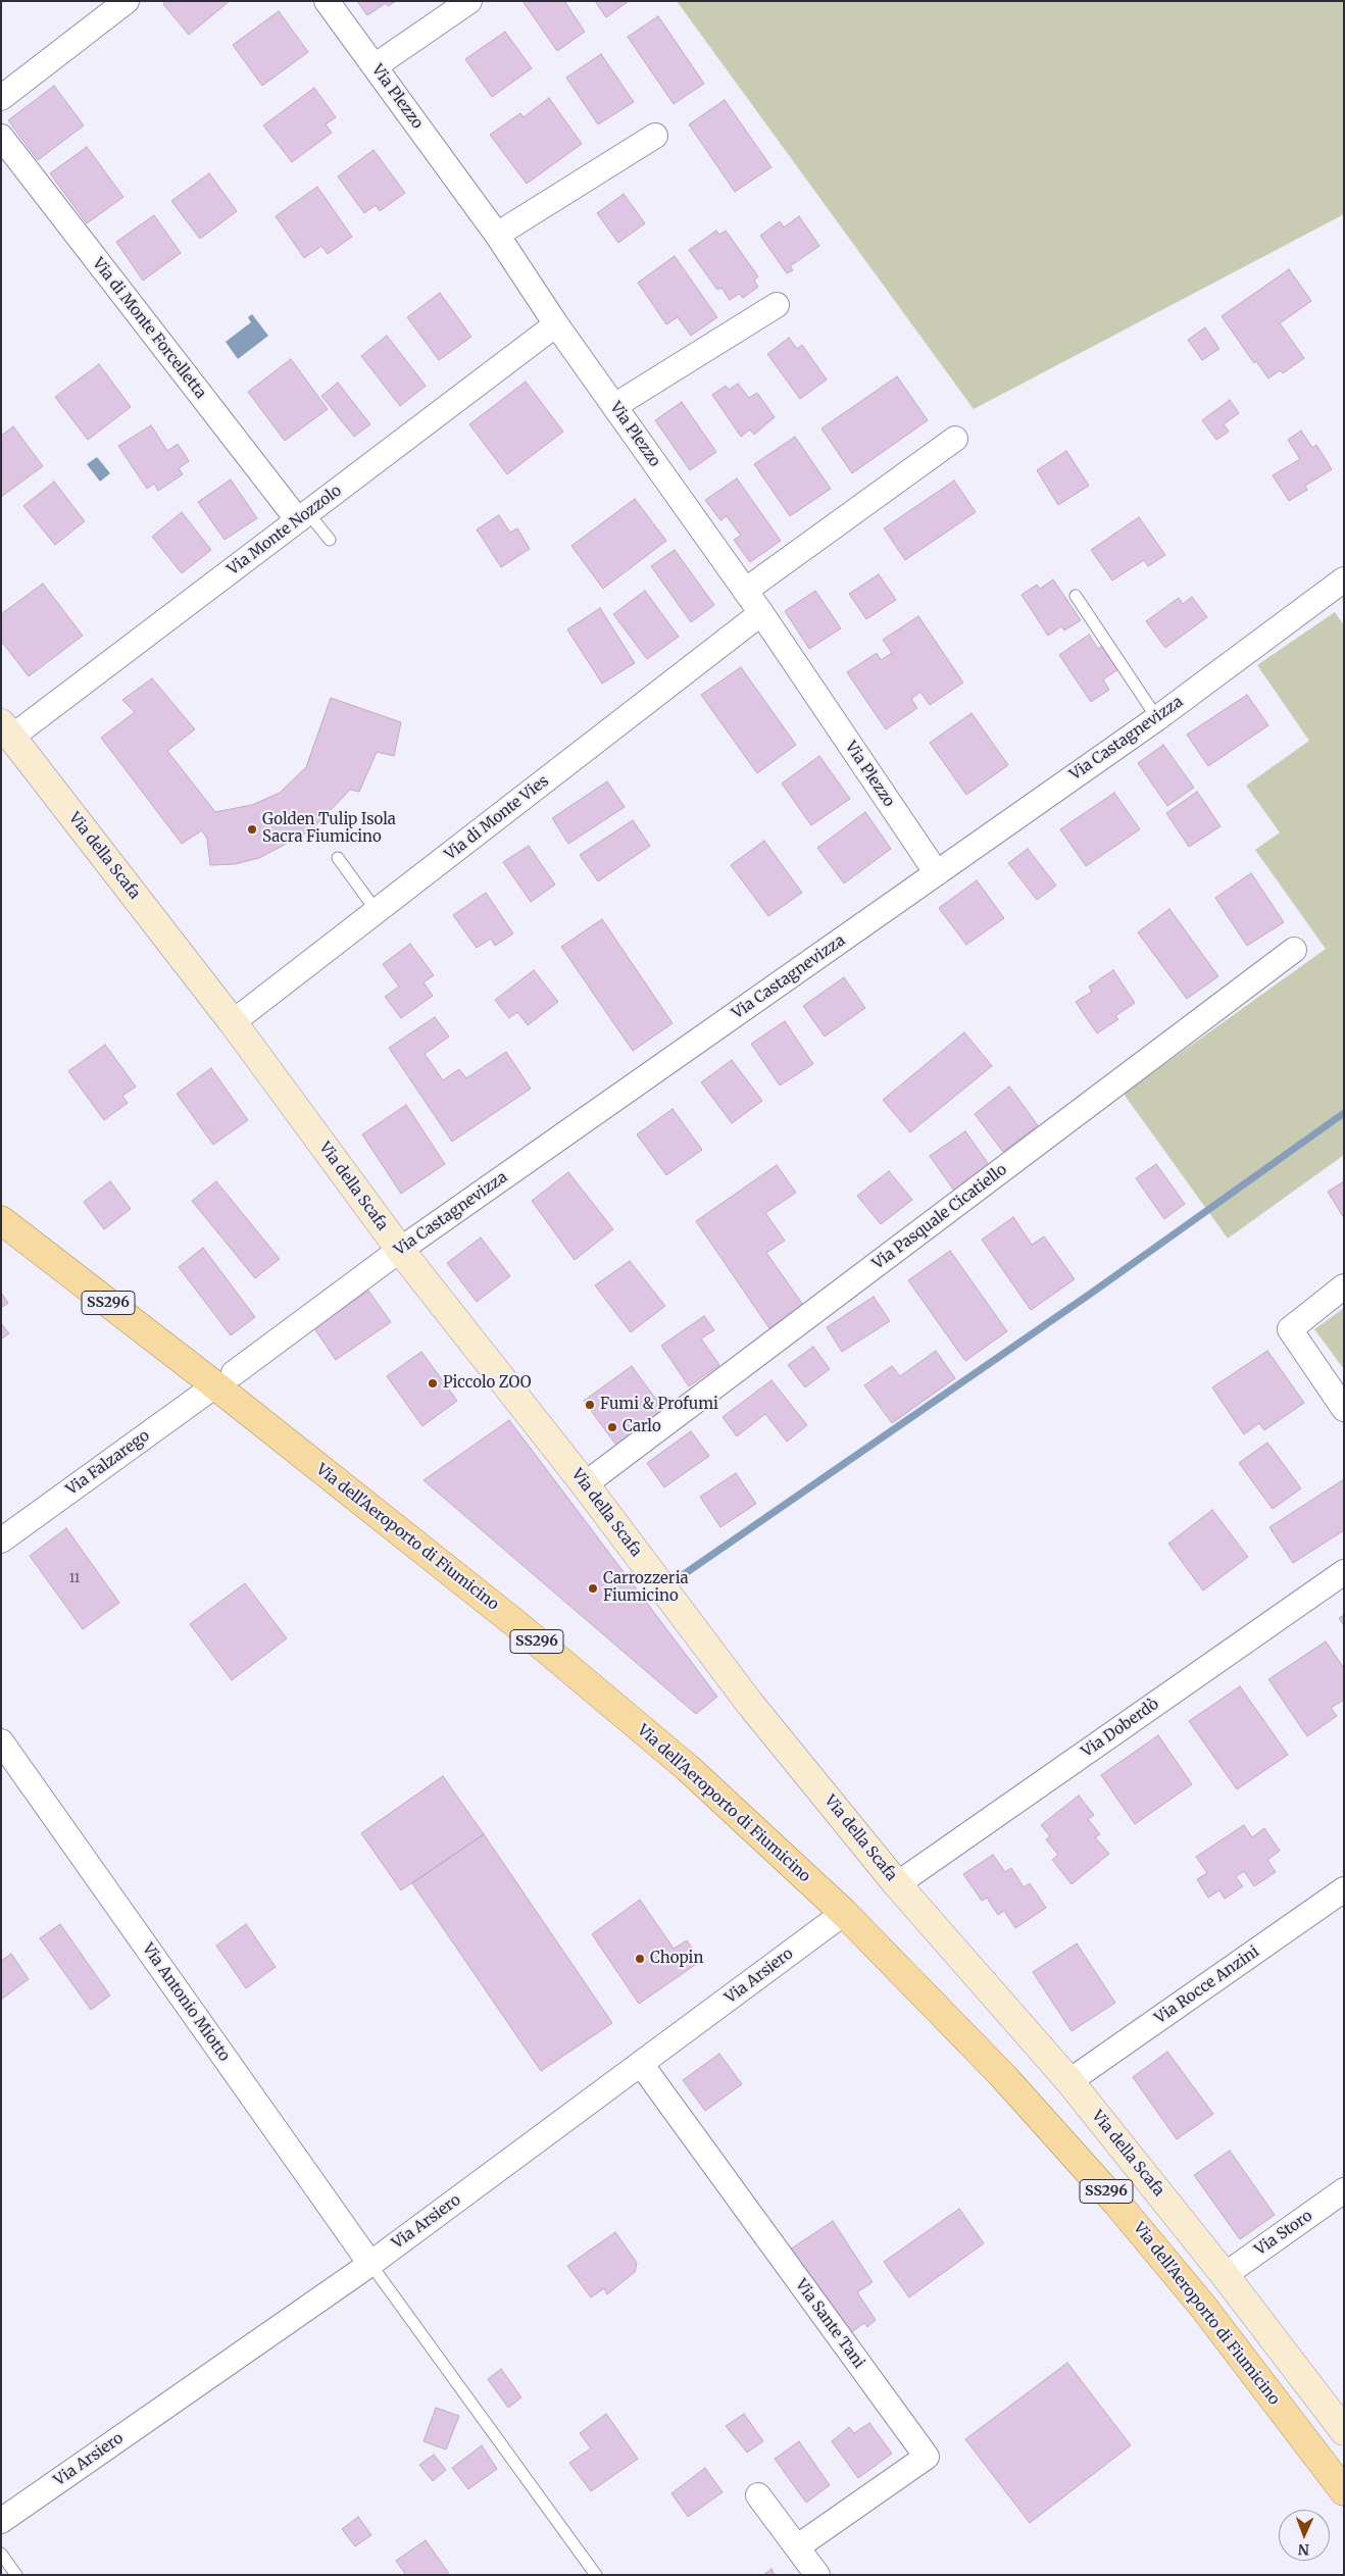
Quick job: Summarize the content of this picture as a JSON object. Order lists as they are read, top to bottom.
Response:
{
  "streets": {
    "main road": ["SS296", "Via dell'Aeroporto di Fiumicino"],
    "street": [
      "Via Plezzo",
      "Via di Monte Forcelletta",
      "Via Monte Nozzolo",
      "Via Castagnevizza",
      "Via di Monte Vies",
      "Via della Scafa",
      "Via Pasquale Cicatiello",
      "Via Falzarego",
      "Via Doberdò",
      "Via Arsiero",
      "Via Rocce Anzini",
      "Via Antonio Miotto",
      "Via Storo",
      "Via Sante Tani"
    ]
  },
  "crossings": [
    ["Via Plezzo", "Via Monte Nozzolo"],
    ["Via Plezzo", "Via Castagnevizza"],
    ["Via Plezzo", "Via di Monte Vies"],
    ["Via di Monte Forcelletta", "Via Monte Nozzolo"],
    ["Via Monte Nozzolo", "Via della Scafa"],
    ["Via Castagnevizza", "Via della Scafa"],
    ["Via Castagnevizza", "Via Falzarego"],
    ["Via Castagnevizza", "Via dell'Aeroporto di Fiumicino"],
    ["Via di Monte Vies", "Via della Scafa"],
    ["Via della Scafa", "Via Pasquale Cicatiello"],
    ["Via della Scafa", "Via Doberdò"],
    ["Via della Scafa", "Via Rocce Anzini"],
    ["Via della Scafa", "Via Storo"],
    ["Via Falzarego", "Via dell'Aeroporto di Fiumicino"],
    ["Via dell'Aeroporto di Fiumicino", "Via Arsiero"],
    ["Via Arsiero", "Via Antonio Miotto"],
    ["Via Arsiero", "Via Sante Tani"]
  ],
  "places": [
    "Golden Tulip Isola Sacra Fiumicino",
    "Piccolo ZOO",
    "Fumi & Profumi",
    "Carlo",
    "Carrozzeria Fiumicino",
    "Chopin"
  ],
  "house_numbers": ["11"],
  "north": "bottom"
}
